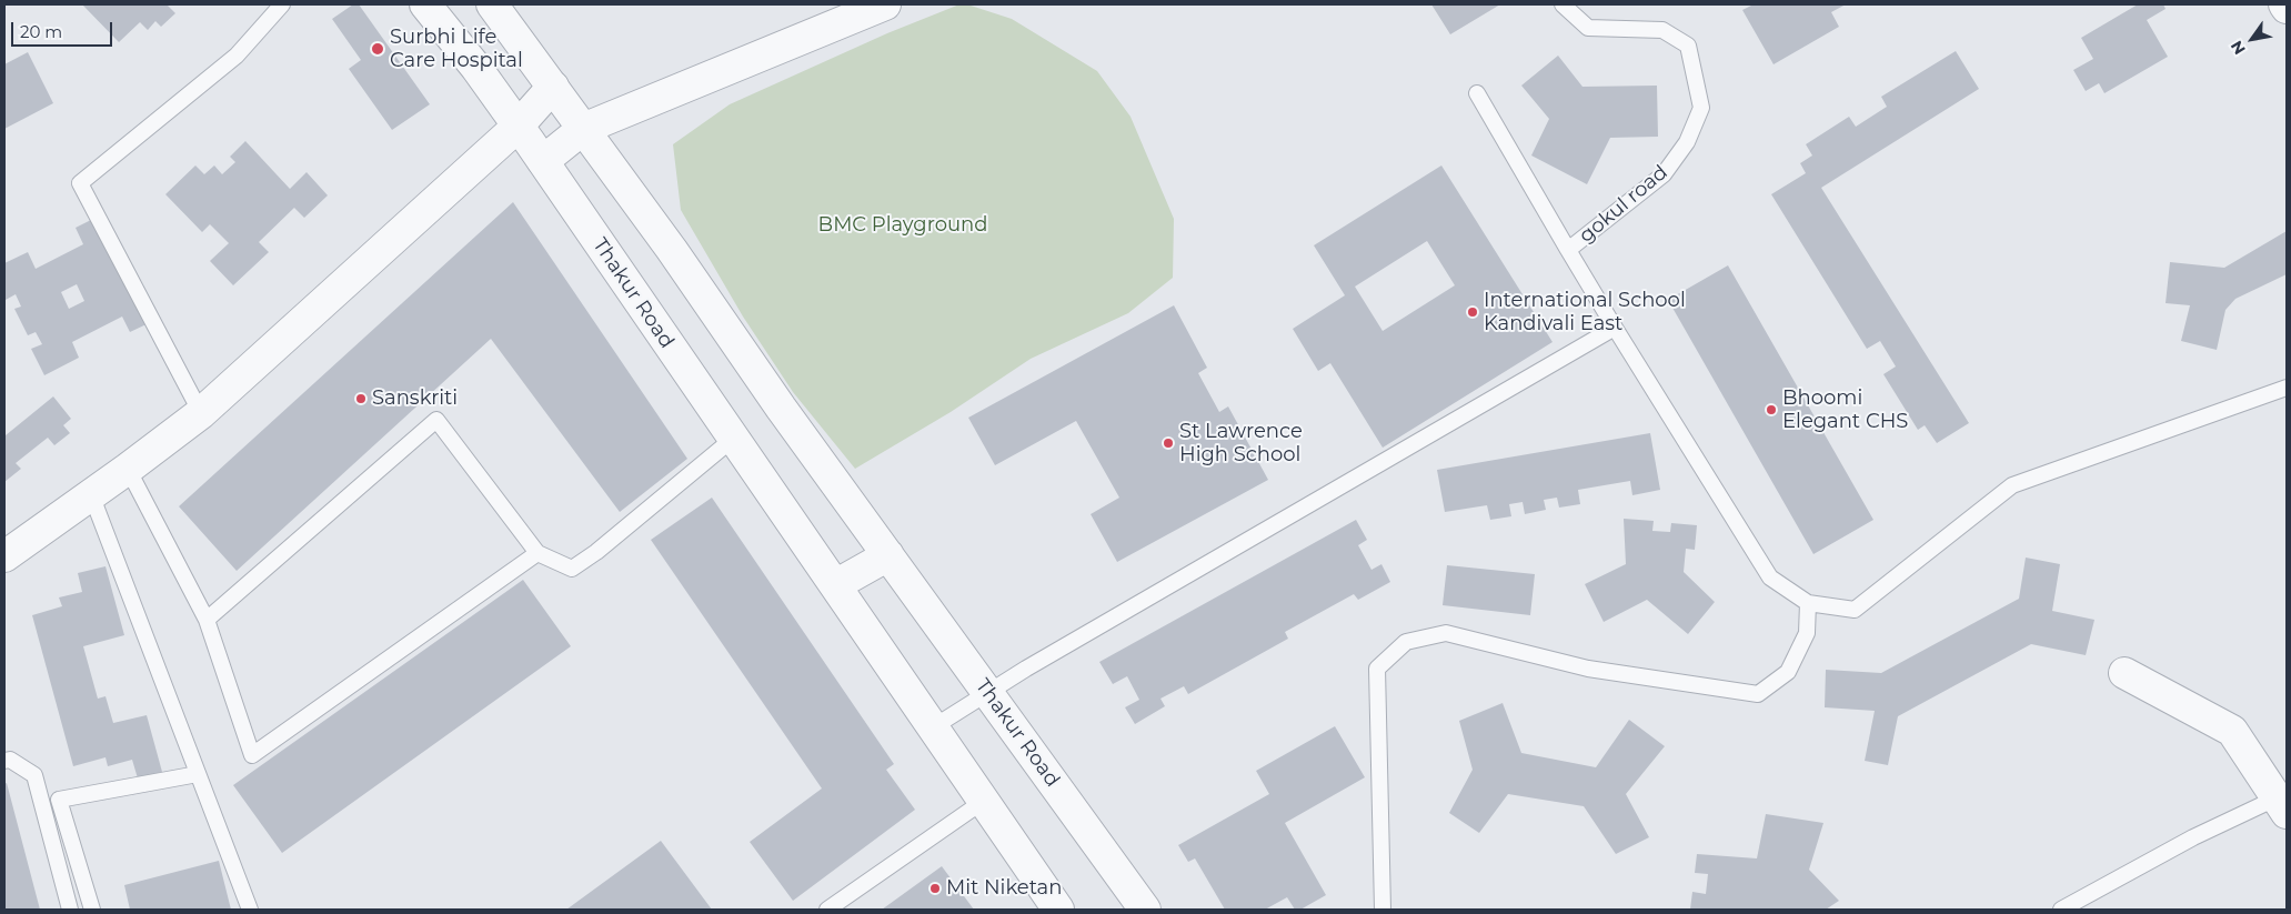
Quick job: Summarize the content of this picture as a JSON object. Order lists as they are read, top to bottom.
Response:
{
  "streets": {
    "street": ["Thakur Road"],
    "lane": ["gokul road"]
  },
  "parks": ["BMC Playground"],
  "places": [
    "Surbhi Life Care Hospital",
    "International School Kandivali East",
    "Sanskriti",
    "Bhoomi Elegant CHS",
    "St Lawrence High School",
    "Mit Niketan"
  ],
  "scale_bar": "20 m",
  "north": "bottom left"
}
